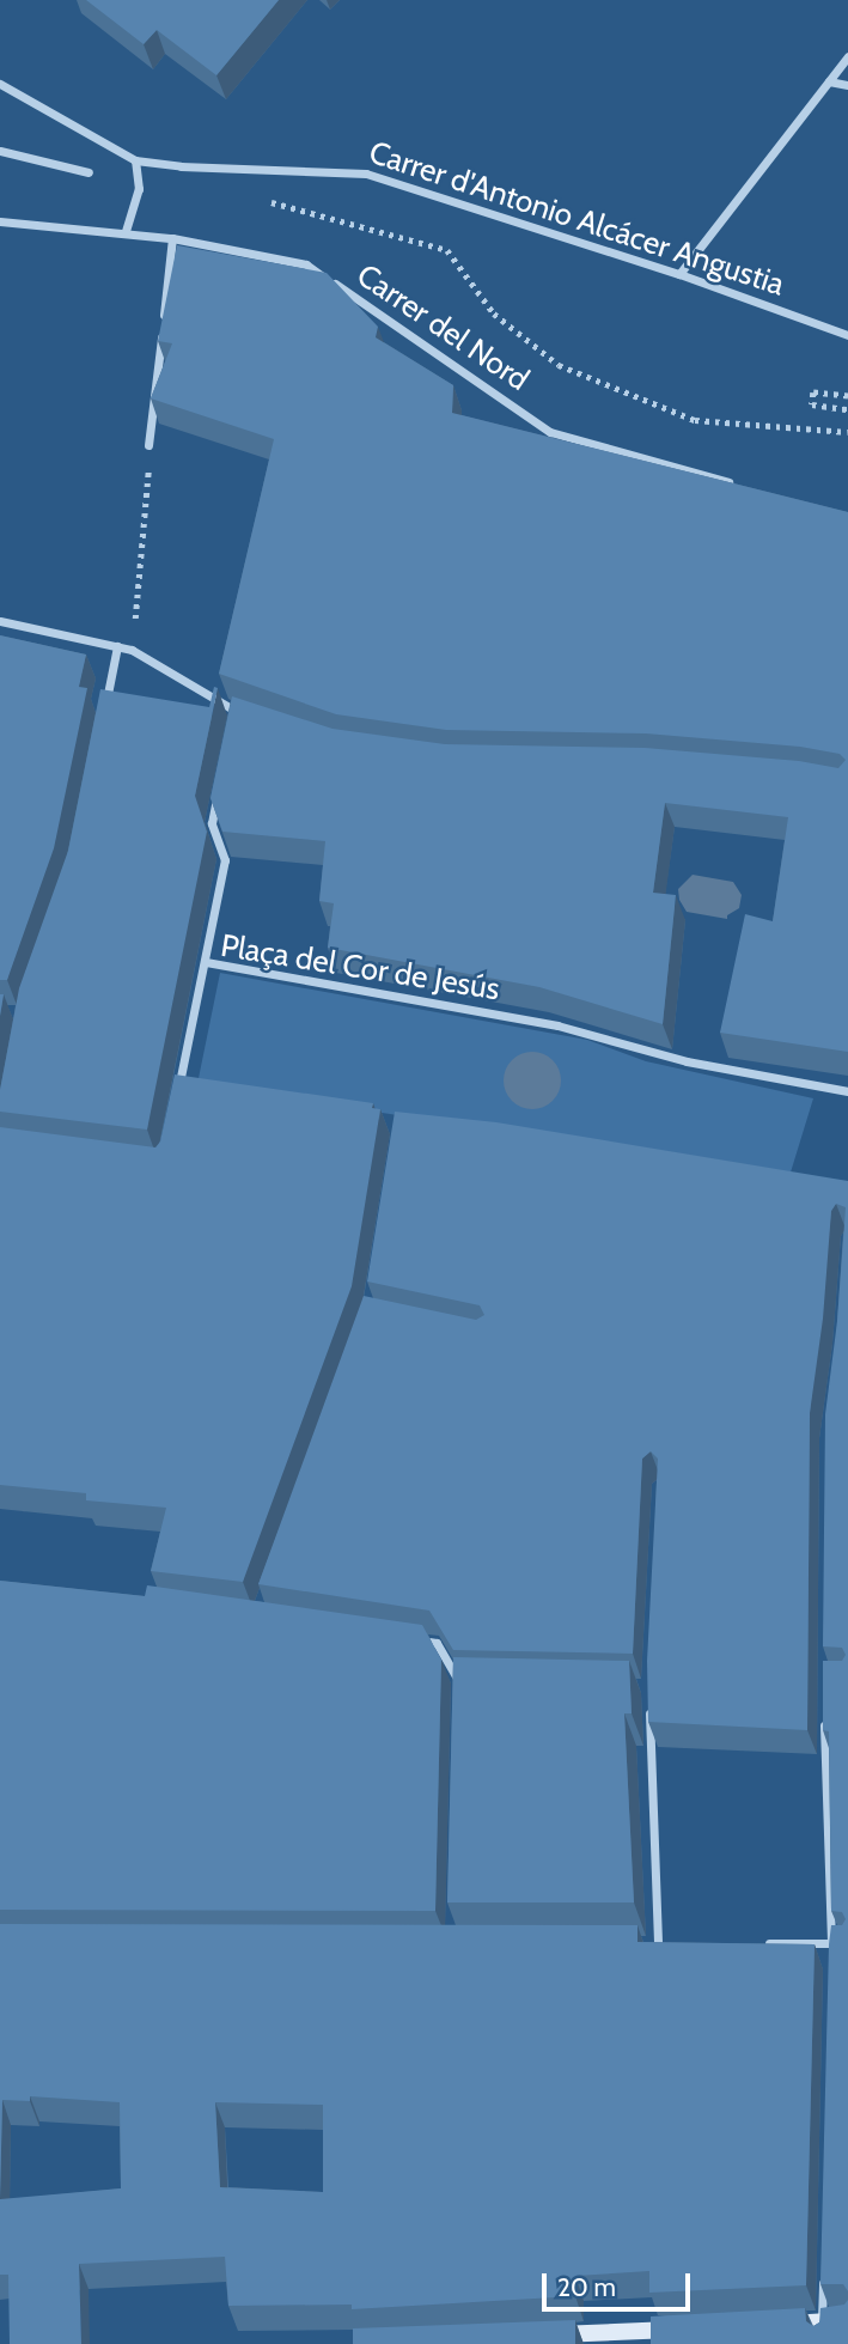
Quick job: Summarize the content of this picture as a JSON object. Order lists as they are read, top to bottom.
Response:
{
  "streets": {
    "street": ["Carrer d'Antonio Alcácer Angustia", "Carrer del Nord", "Plaça del Cor de Jesús"]
  },
  "scale_bar": "20 m"
}
